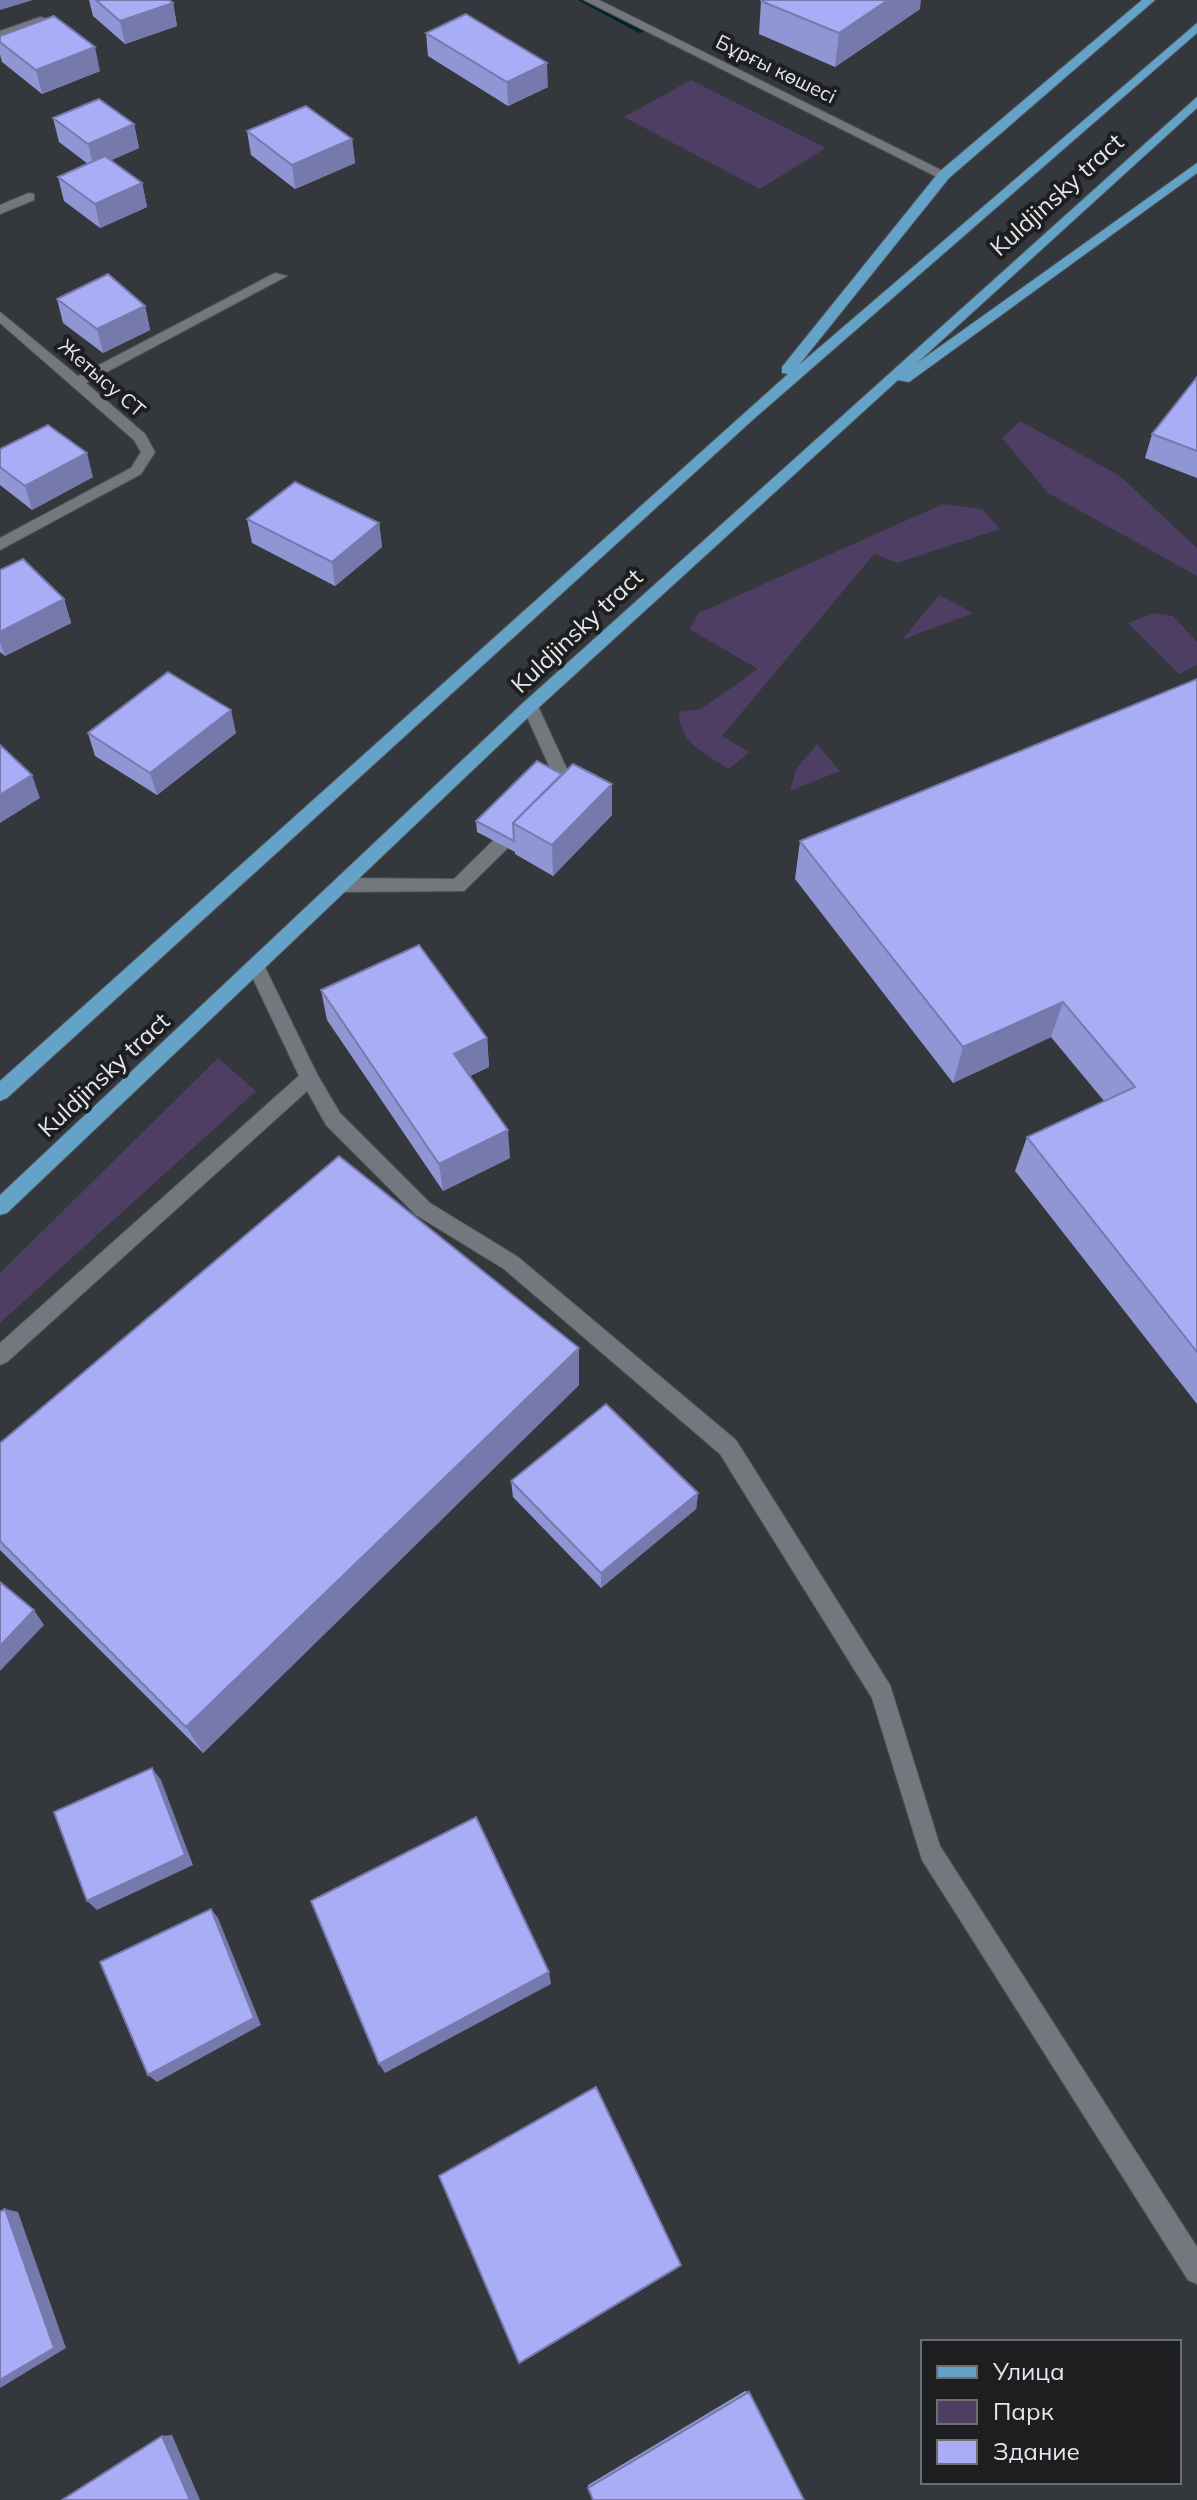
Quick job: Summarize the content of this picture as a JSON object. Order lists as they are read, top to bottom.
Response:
{
  "streets": {
    "main road": ["Kuldjinsky tract"],
    "street": ["Бұрғы көшесі", "Жетысу СТ"]
  },
  "legend": ["Улица", "Парк", "Здание"]
}
